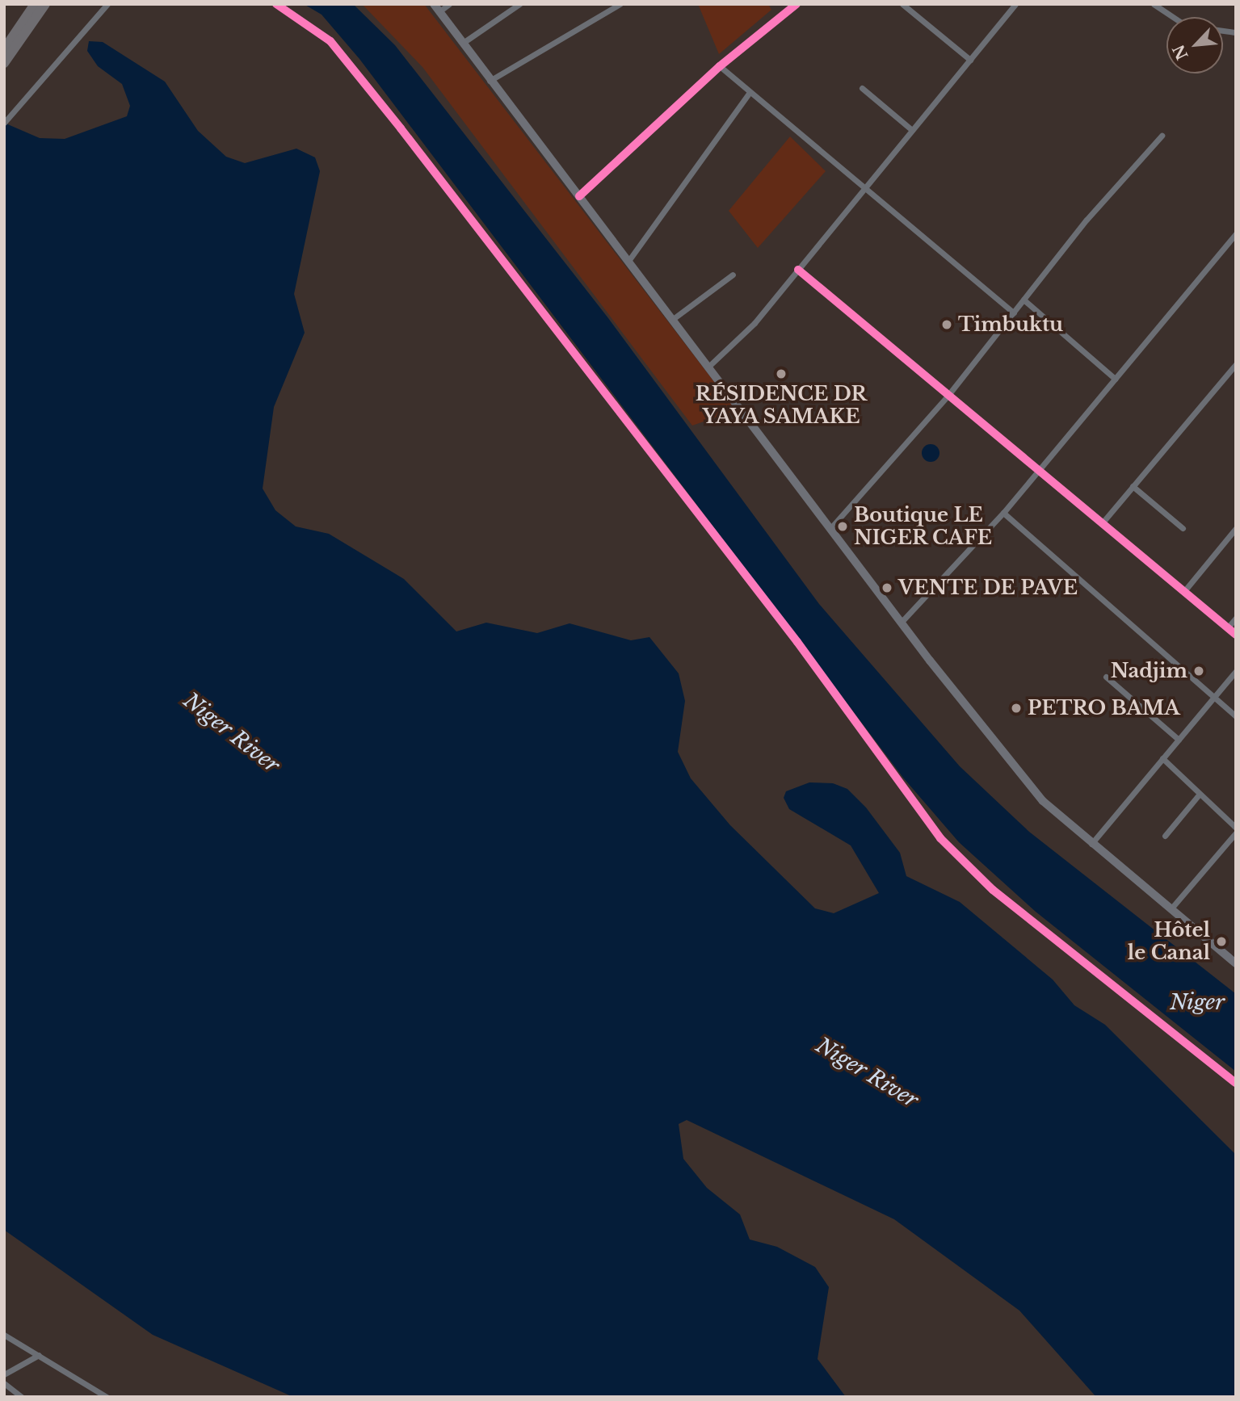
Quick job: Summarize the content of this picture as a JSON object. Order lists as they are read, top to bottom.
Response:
{
  "water": ["Niger River", "Niger"],
  "places": [
    "Timbuktu",
    "RÉSIDENCE DR YAYA SAMAKE",
    "Boutique LE NIGER CAFE",
    "VENTE DE PAVE",
    "Nadjim",
    "PETRO BAMA",
    "Hôtel le Canal"
  ],
  "north": "bottom left"
}
